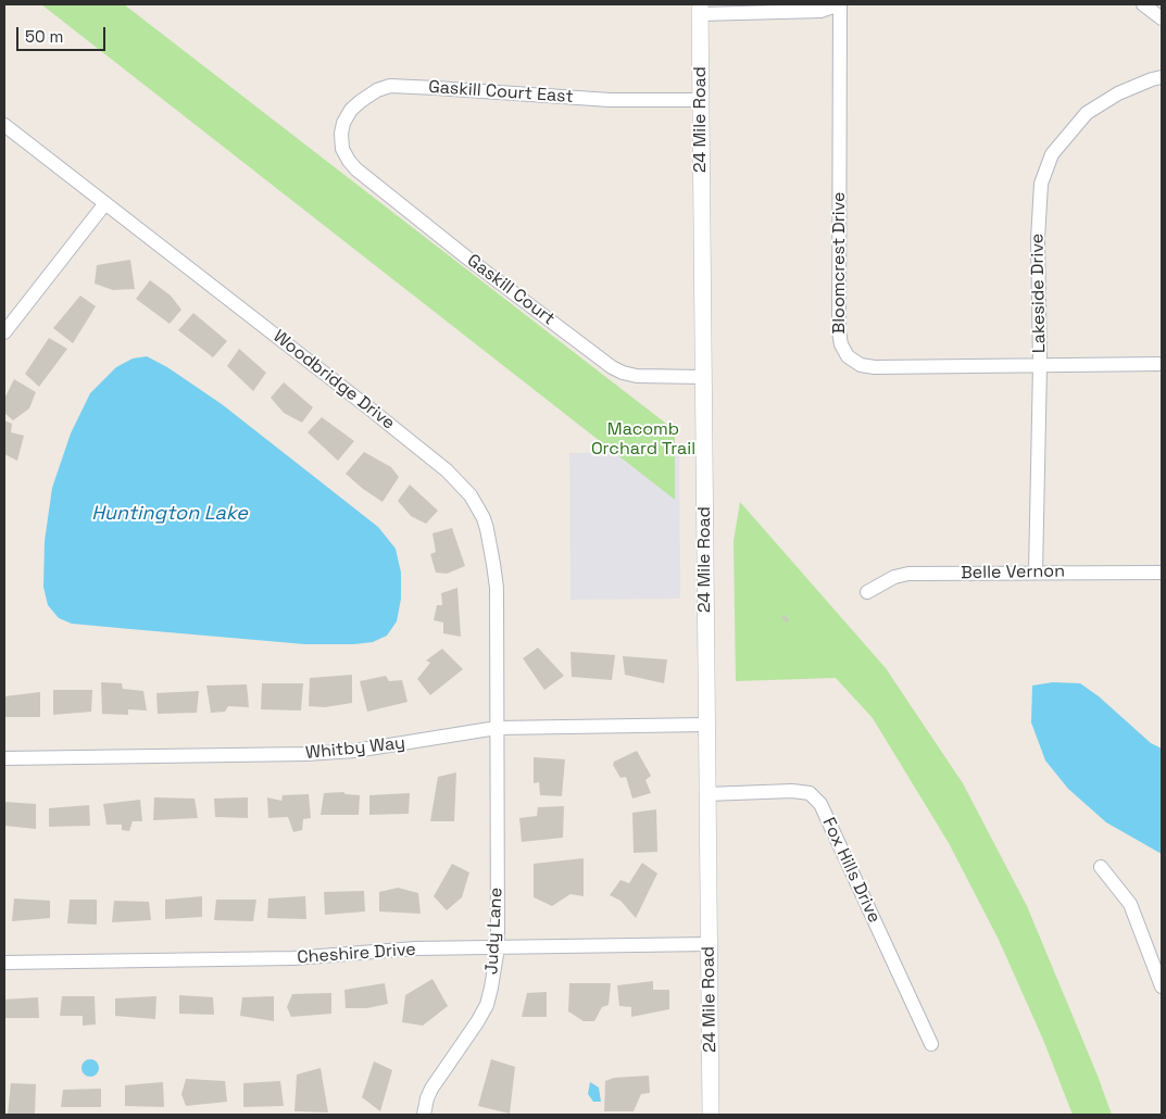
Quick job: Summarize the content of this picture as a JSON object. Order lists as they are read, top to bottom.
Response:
{
  "streets": {
    "street": [
      "Gaskill Court East",
      "24 Mile Road",
      "Bloomcrest Drive",
      "Gaskill Court",
      "Lakeside Drive",
      "Woodbridge Drive",
      "Belle Vernon",
      "Whitby Way",
      "Fox Hills Drive",
      "Judy Lane",
      "Cheshire Drive"
    ]
  },
  "crossings": [
    ["Gaskill Court East", "24 Mile Road"],
    ["Gaskill Court East", "Gaskill Court"],
    ["24 Mile Road", "Gaskill Court"],
    ["24 Mile Road", "Whitby Way"],
    ["24 Mile Road", "Fox Hills Drive"],
    ["24 Mile Road", "Cheshire Drive"],
    ["Bloomcrest Drive", "Lakeside Drive"],
    ["Lakeside Drive", "Belle Vernon"],
    ["Woodbridge Drive", "Whitby Way"],
    ["Woodbridge Drive", "Judy Lane"],
    ["Whitby Way", "Judy Lane"],
    ["Judy Lane", "Cheshire Drive"]
  ],
  "water": ["Huntington Lake"],
  "parks": ["Macomb Orchard Trail"],
  "scale_bar": "50 m"
}
